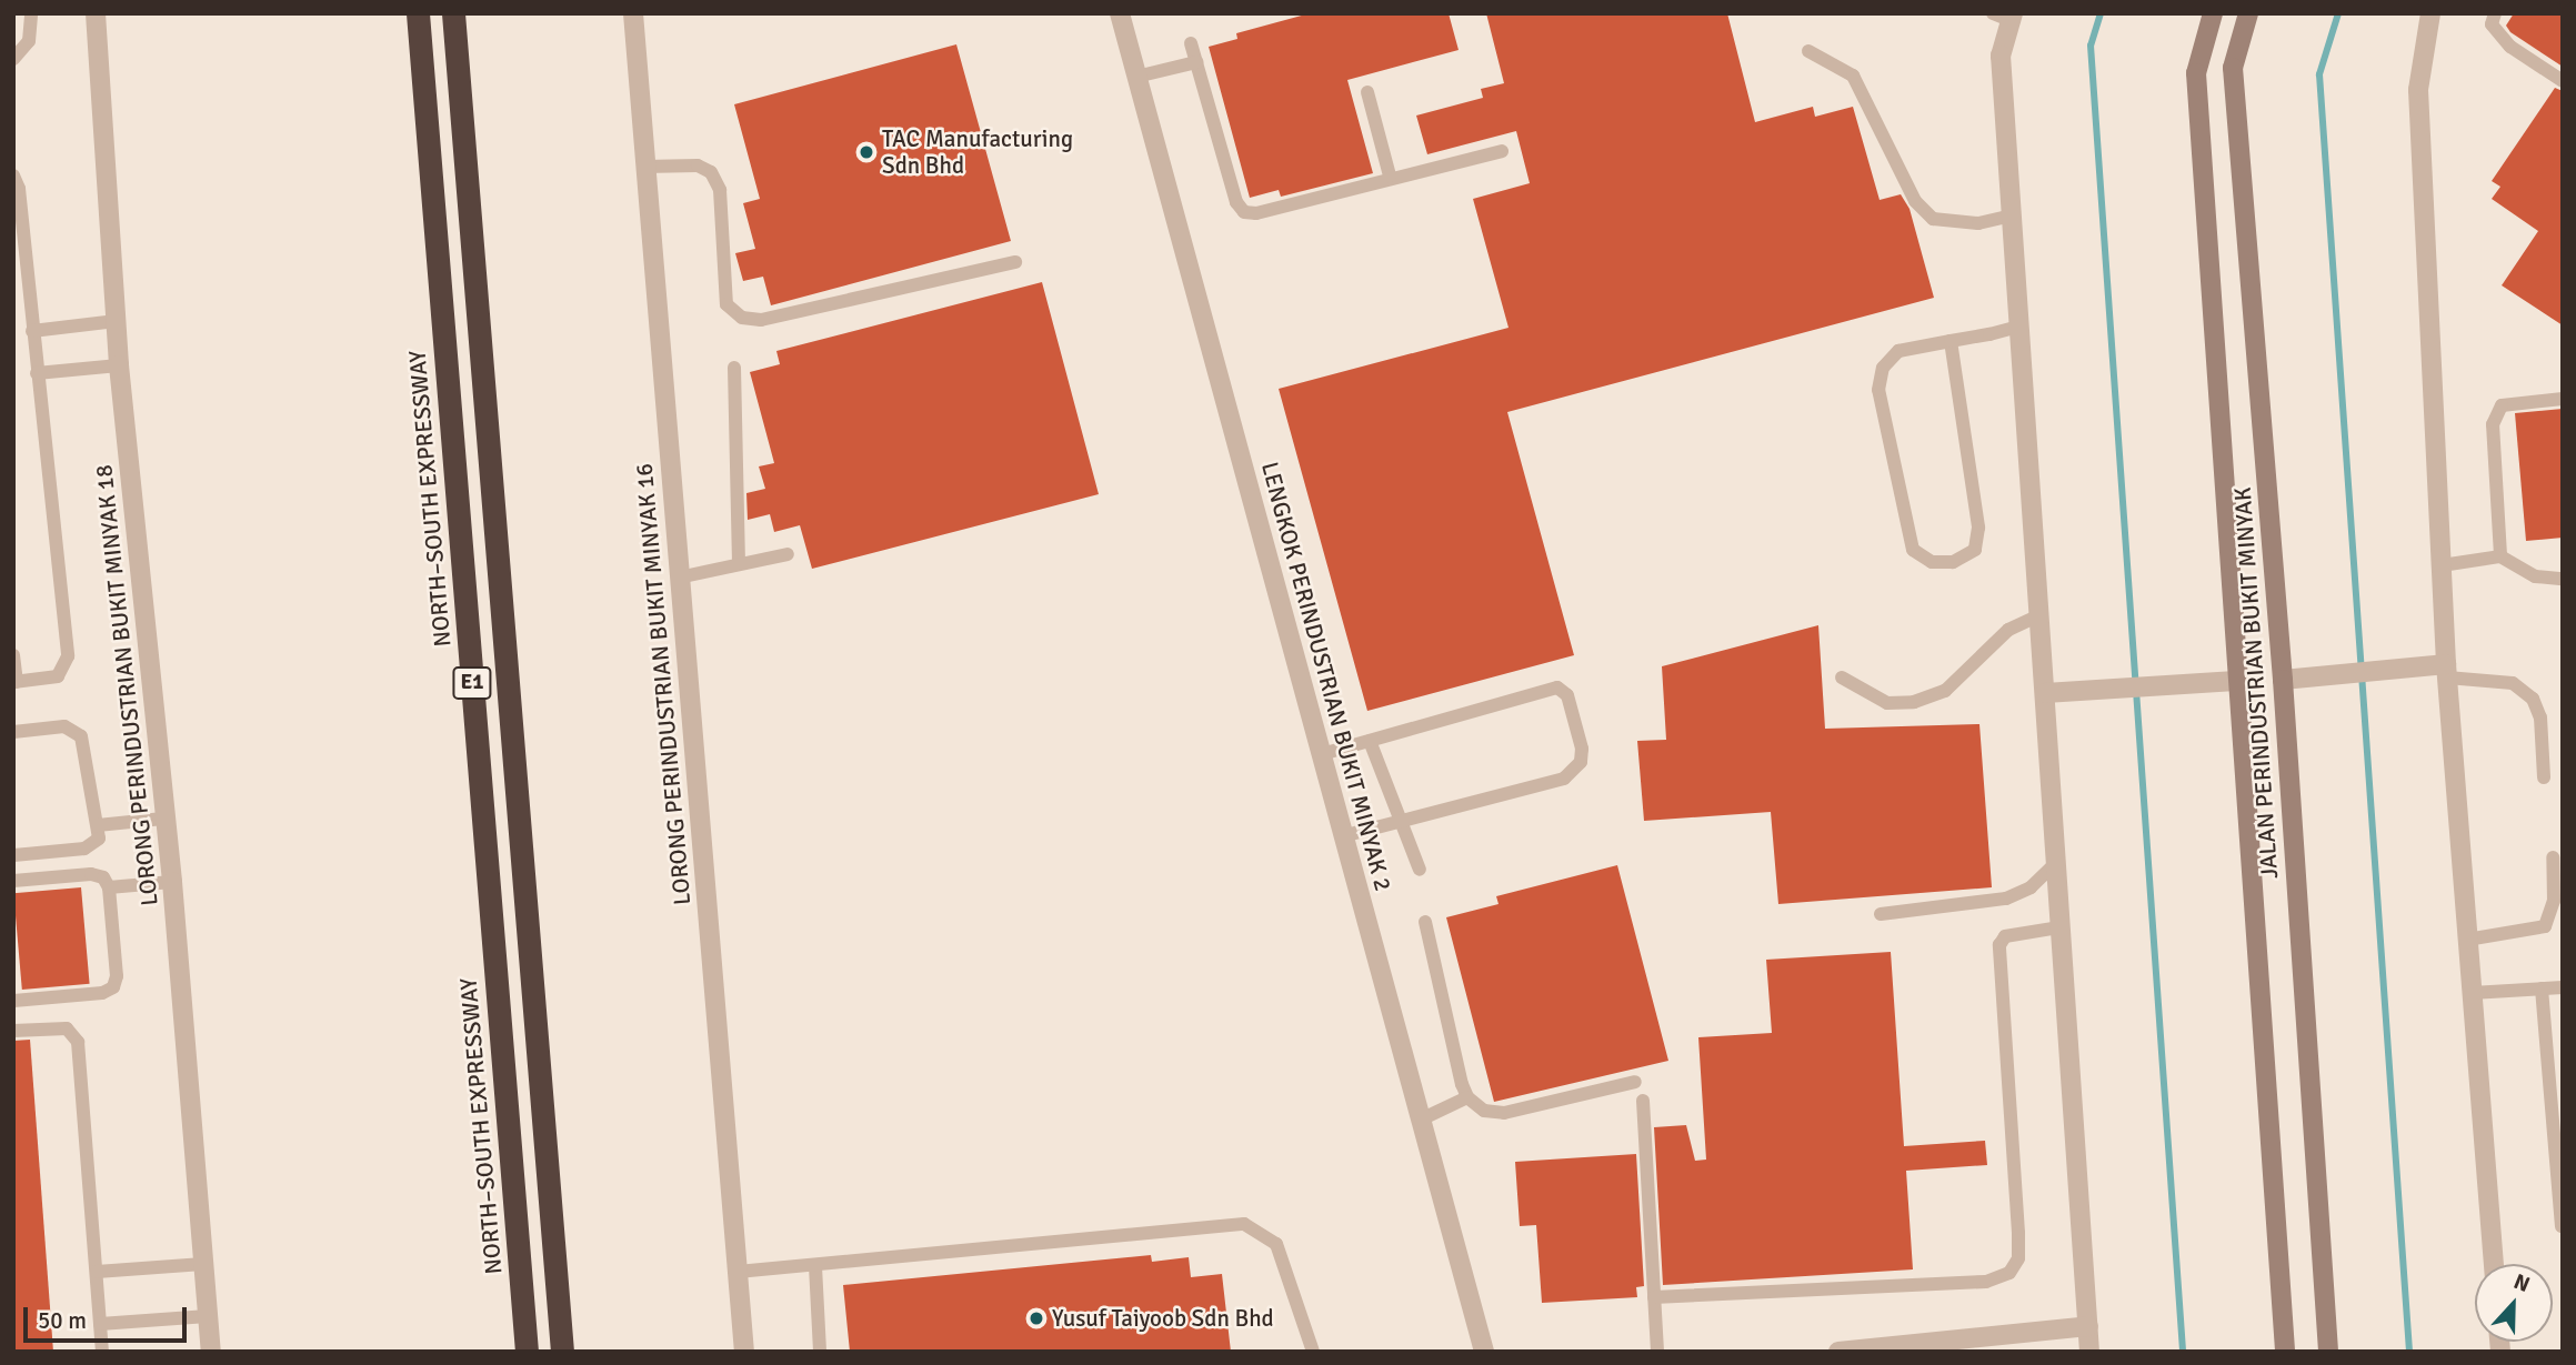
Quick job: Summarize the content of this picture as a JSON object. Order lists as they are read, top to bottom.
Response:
{
  "streets": {
    "highway": ["NORTH–SOUTH EXPRESSWAY", "E1"],
    "main road": ["JALAN PERINDUSTRIAN BUKIT MINYAK"],
    "street": ["LENGKOK PERINDUSTRIAN BUKIT MINYAK 2", "LORONG PERINDUSTRIAN BUKIT MINYAK 16", "LORONG PERINDUSTRIAN BUKIT MINYAK 18"]
  },
  "places": ["TAC Manufacturing Sdn Bhd", "Yusuf Taiyoob Sdn Bhd"],
  "scale_bar": "50 m",
  "north": "top"
}
